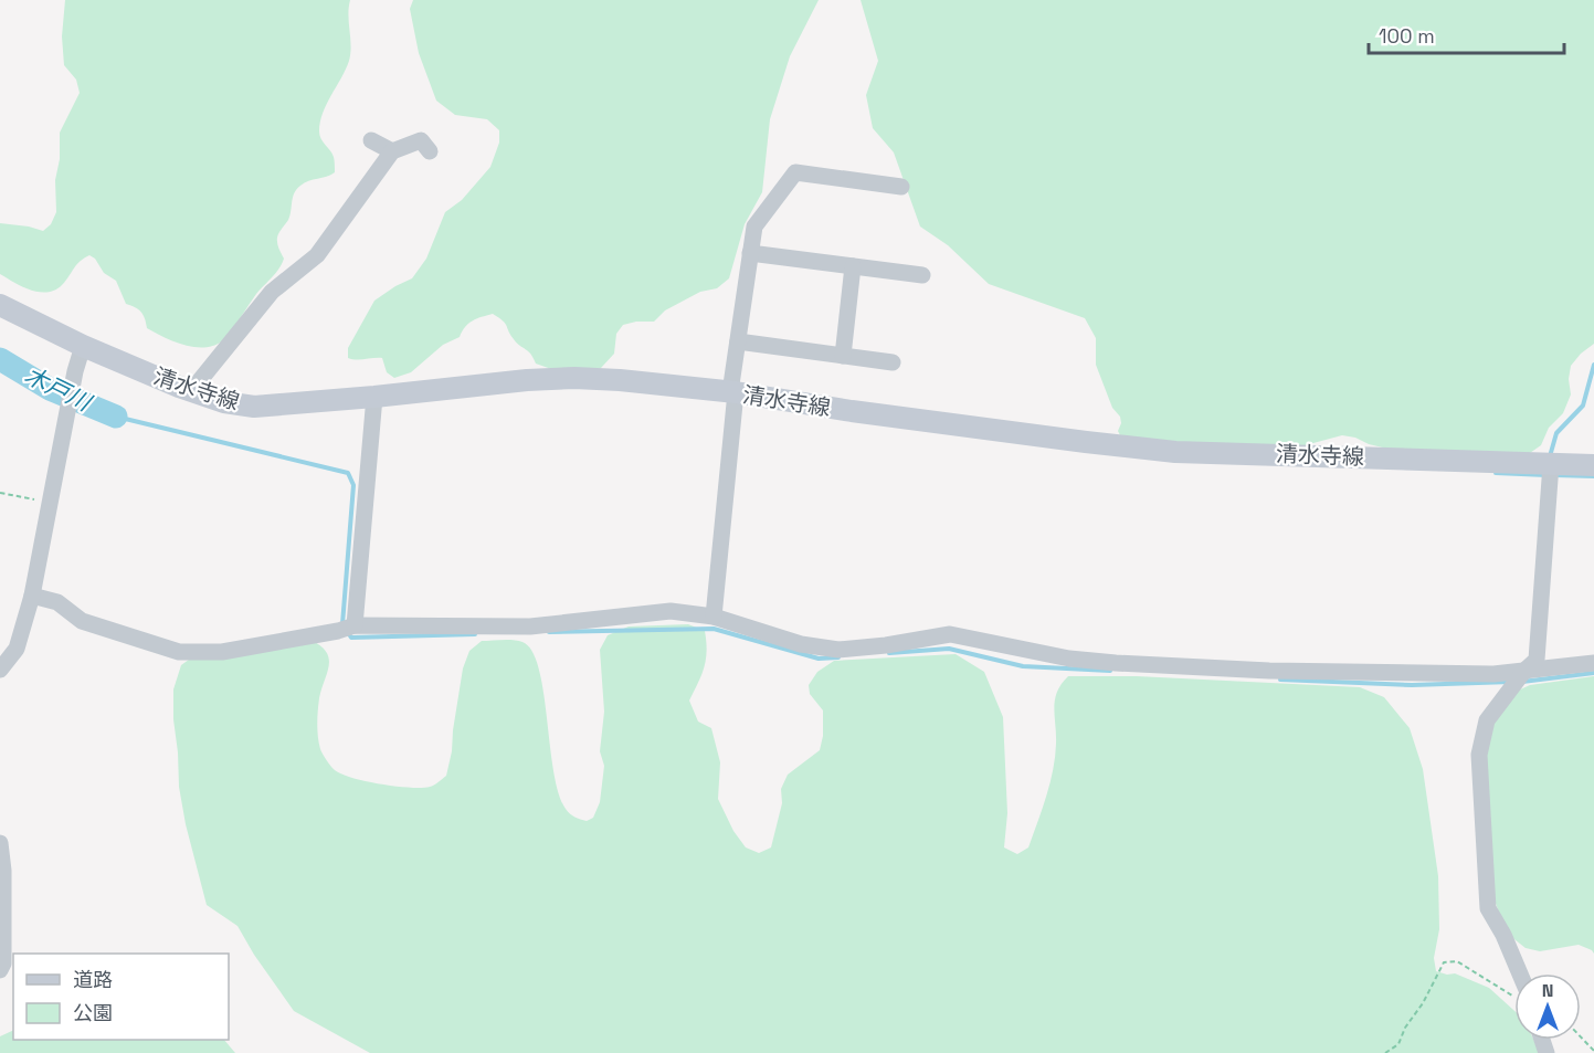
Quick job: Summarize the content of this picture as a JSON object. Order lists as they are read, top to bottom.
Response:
{
  "streets": {
    "main road": ["清水寺線"]
  },
  "water": ["木戸川"],
  "legend": ["道路", "公園"],
  "scale_bar": "100 m",
  "north": "top"
}
